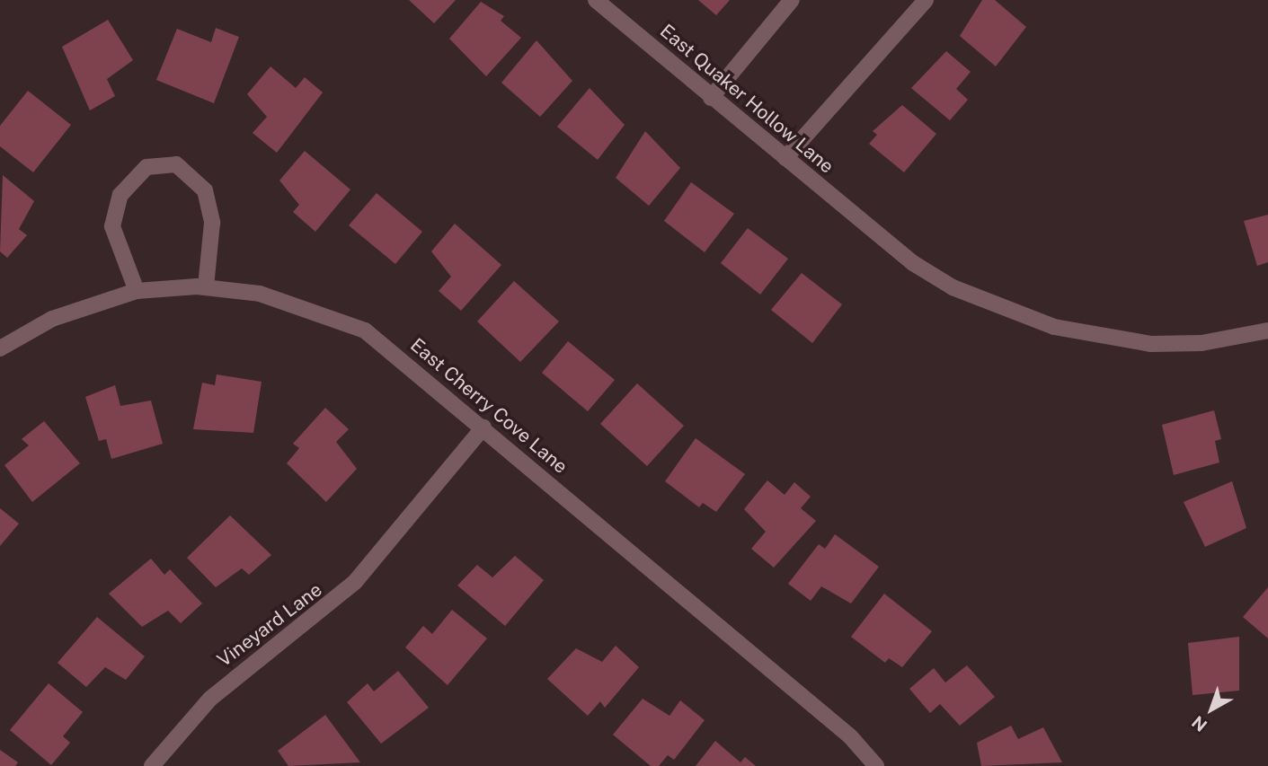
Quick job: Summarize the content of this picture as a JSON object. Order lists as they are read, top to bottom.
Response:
{
  "streets": {
    "street": ["East Quaker Hollow Lane", "East Cherry Cove Lane", "Vineyard Lane"]
  },
  "crossings": [
    ["East Cherry Cove Lane", "Vineyard Lane"]
  ],
  "north": "bottom left"
}
